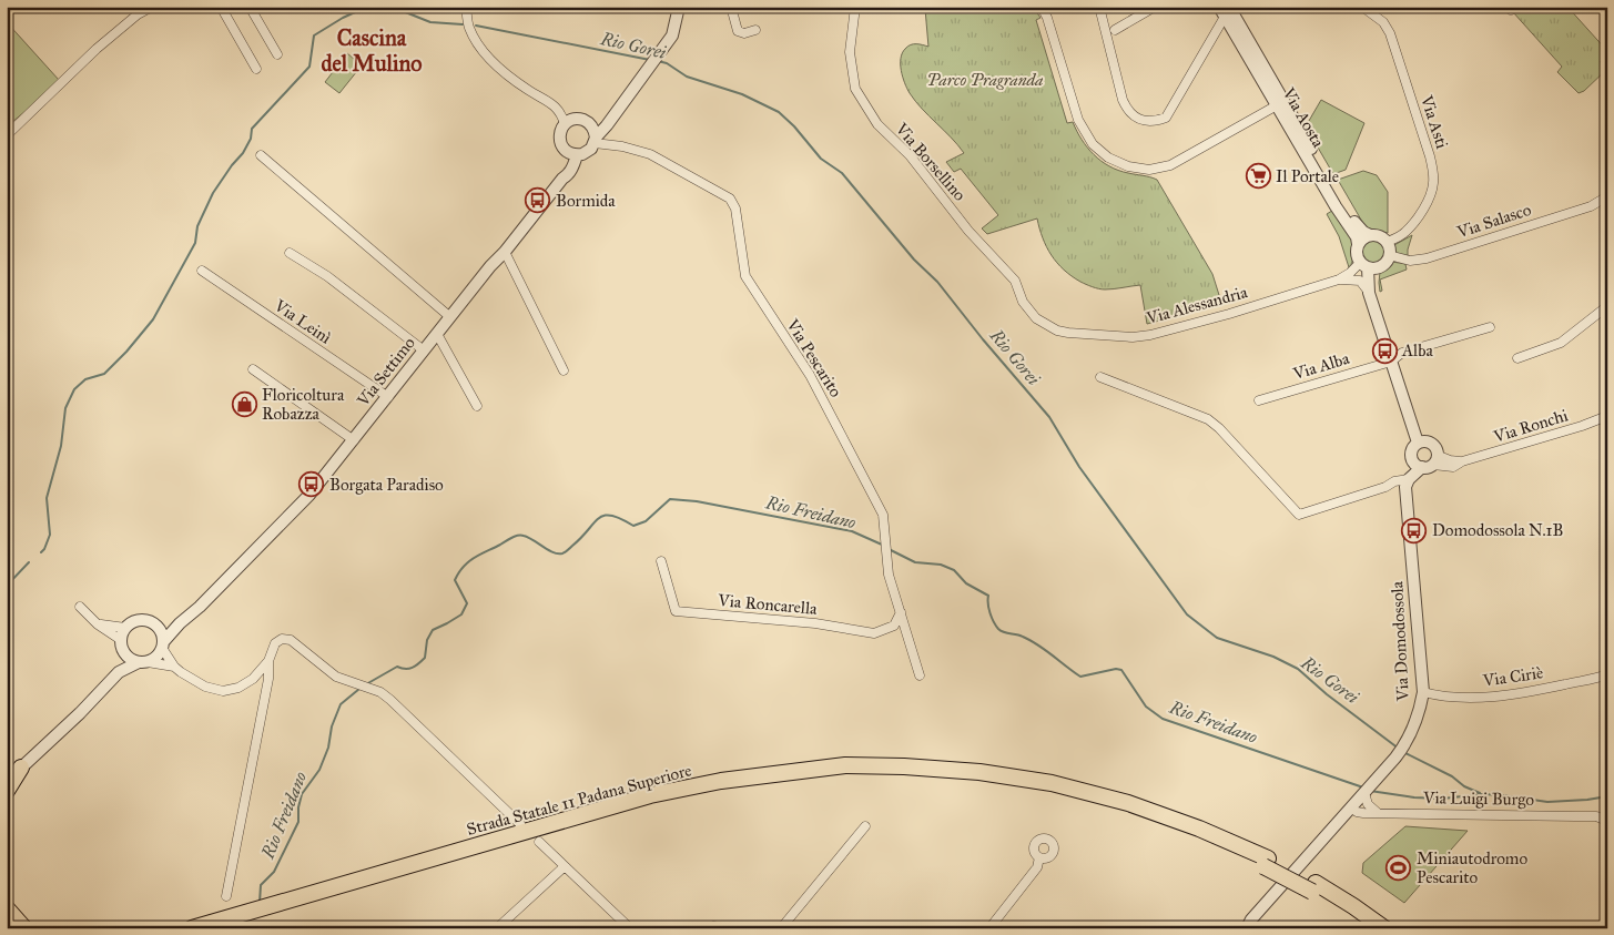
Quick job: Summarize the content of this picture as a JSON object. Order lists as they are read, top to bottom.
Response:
{
  "streets": {
    "highway": ["Strada Statale 11 Padana Superiore"],
    "street": [
      "Via Aosta",
      "Via Asti",
      "Via Borsellino",
      "Via Salasco",
      "Via Alessandria",
      "Via Leinì",
      "Via Pescarito",
      "Via Alba",
      "Via Settimo",
      "Via Ronchi",
      "Via Roncarella",
      "Via Domodossola",
      "Via Ciriè",
      "Via Luigi Burgo"
    ]
  },
  "crossings": [
    ["Via Aosta", "Via Asti"],
    ["Via Aosta", "Via Salasco"],
    ["Via Aosta", "Via Alessandria"],
    ["Via Asti", "Via Salasco"],
    ["Via Asti", "Via Alessandria"],
    ["Via Borsellino", "Via Alessandria"],
    ["Via Salasco", "Via Alessandria"],
    ["Via Leinì", "Via Settimo"],
    ["Via Pescarito", "Via Settimo"],
    ["Via Pescarito", "Via Roncarella"],
    ["Via Ronchi", "Via Domodossola"],
    ["Via Domodossola", "Via Ciriè"],
    ["Via Domodossola", "Via Luigi Burgo"]
  ],
  "districts": ["Cascina del Mulino"],
  "water": ["Rio Gorei", "Rio Freidano"],
  "parks": ["Parco Pragranda"],
  "places": {
    "supermarket": ["Il Portale"],
    "bus stop": [
      "Bormida",
      "Alba",
      "Borgata Paradiso",
      "Domodossola N.1B"
    ],
    "shop": ["Floricoltura Robazza"],
    "sports": ["Miniautodromo Pescarito"]
  }
}
